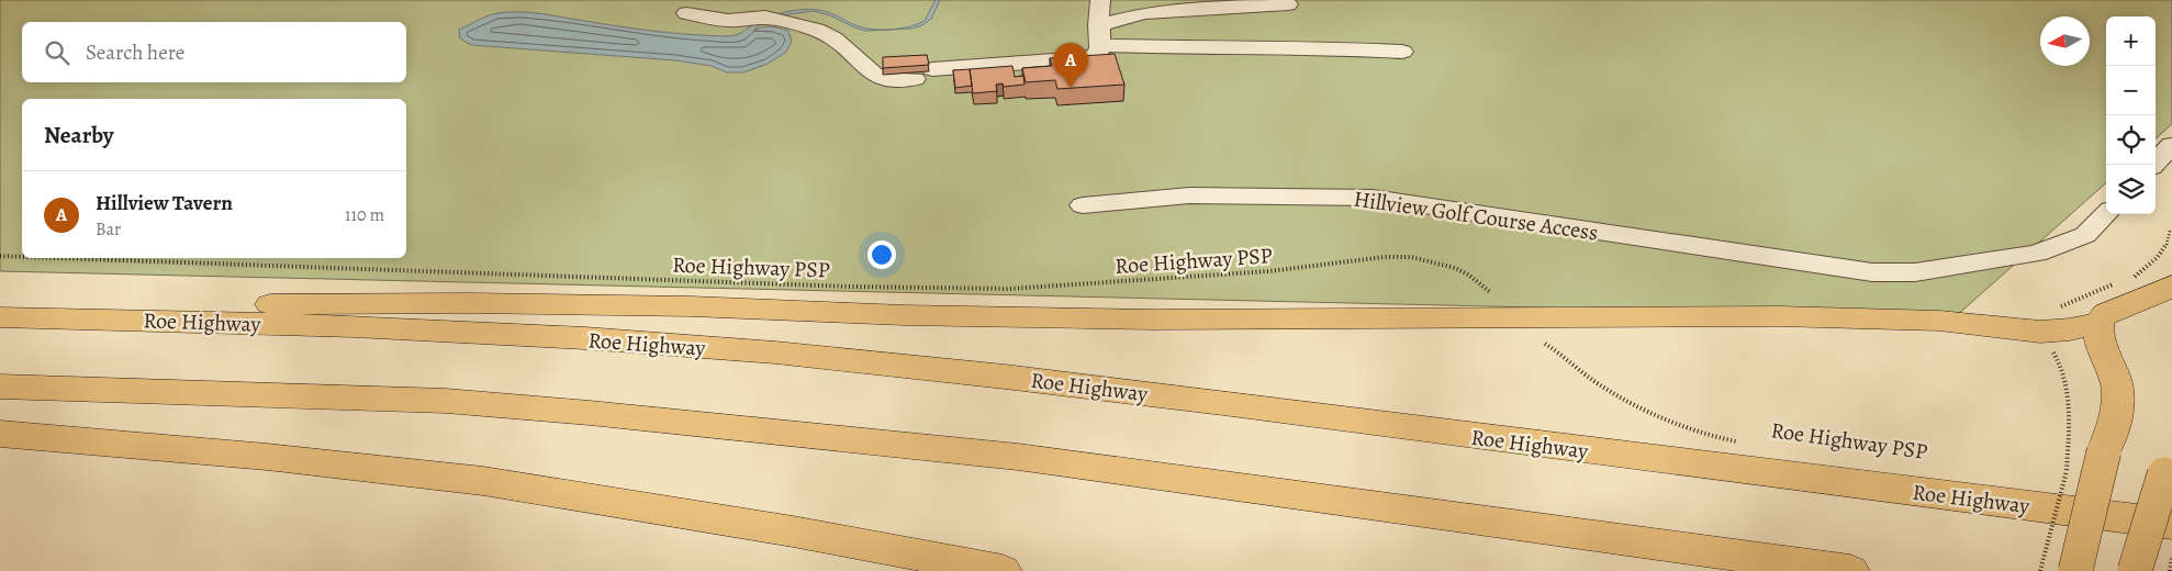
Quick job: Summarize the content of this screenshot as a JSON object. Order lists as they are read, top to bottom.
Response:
{
  "streets": {
    "main road": ["Roe Highway"],
    "lane": ["Hillview Golf Course Access"],
    "path": ["Roe Highway PSP"]
  },
  "north": "left",
  "page": {
    "map_buttons": ["+", "−"],
    "search": "Search here",
    "pins": "A",
    "heading": "Nearby",
    "list": [
      {
        "mark": "A",
        "name": "Hillview Tavern",
        "note": "Bar",
        "value": "110 m"
      }
    ]
  }
}
